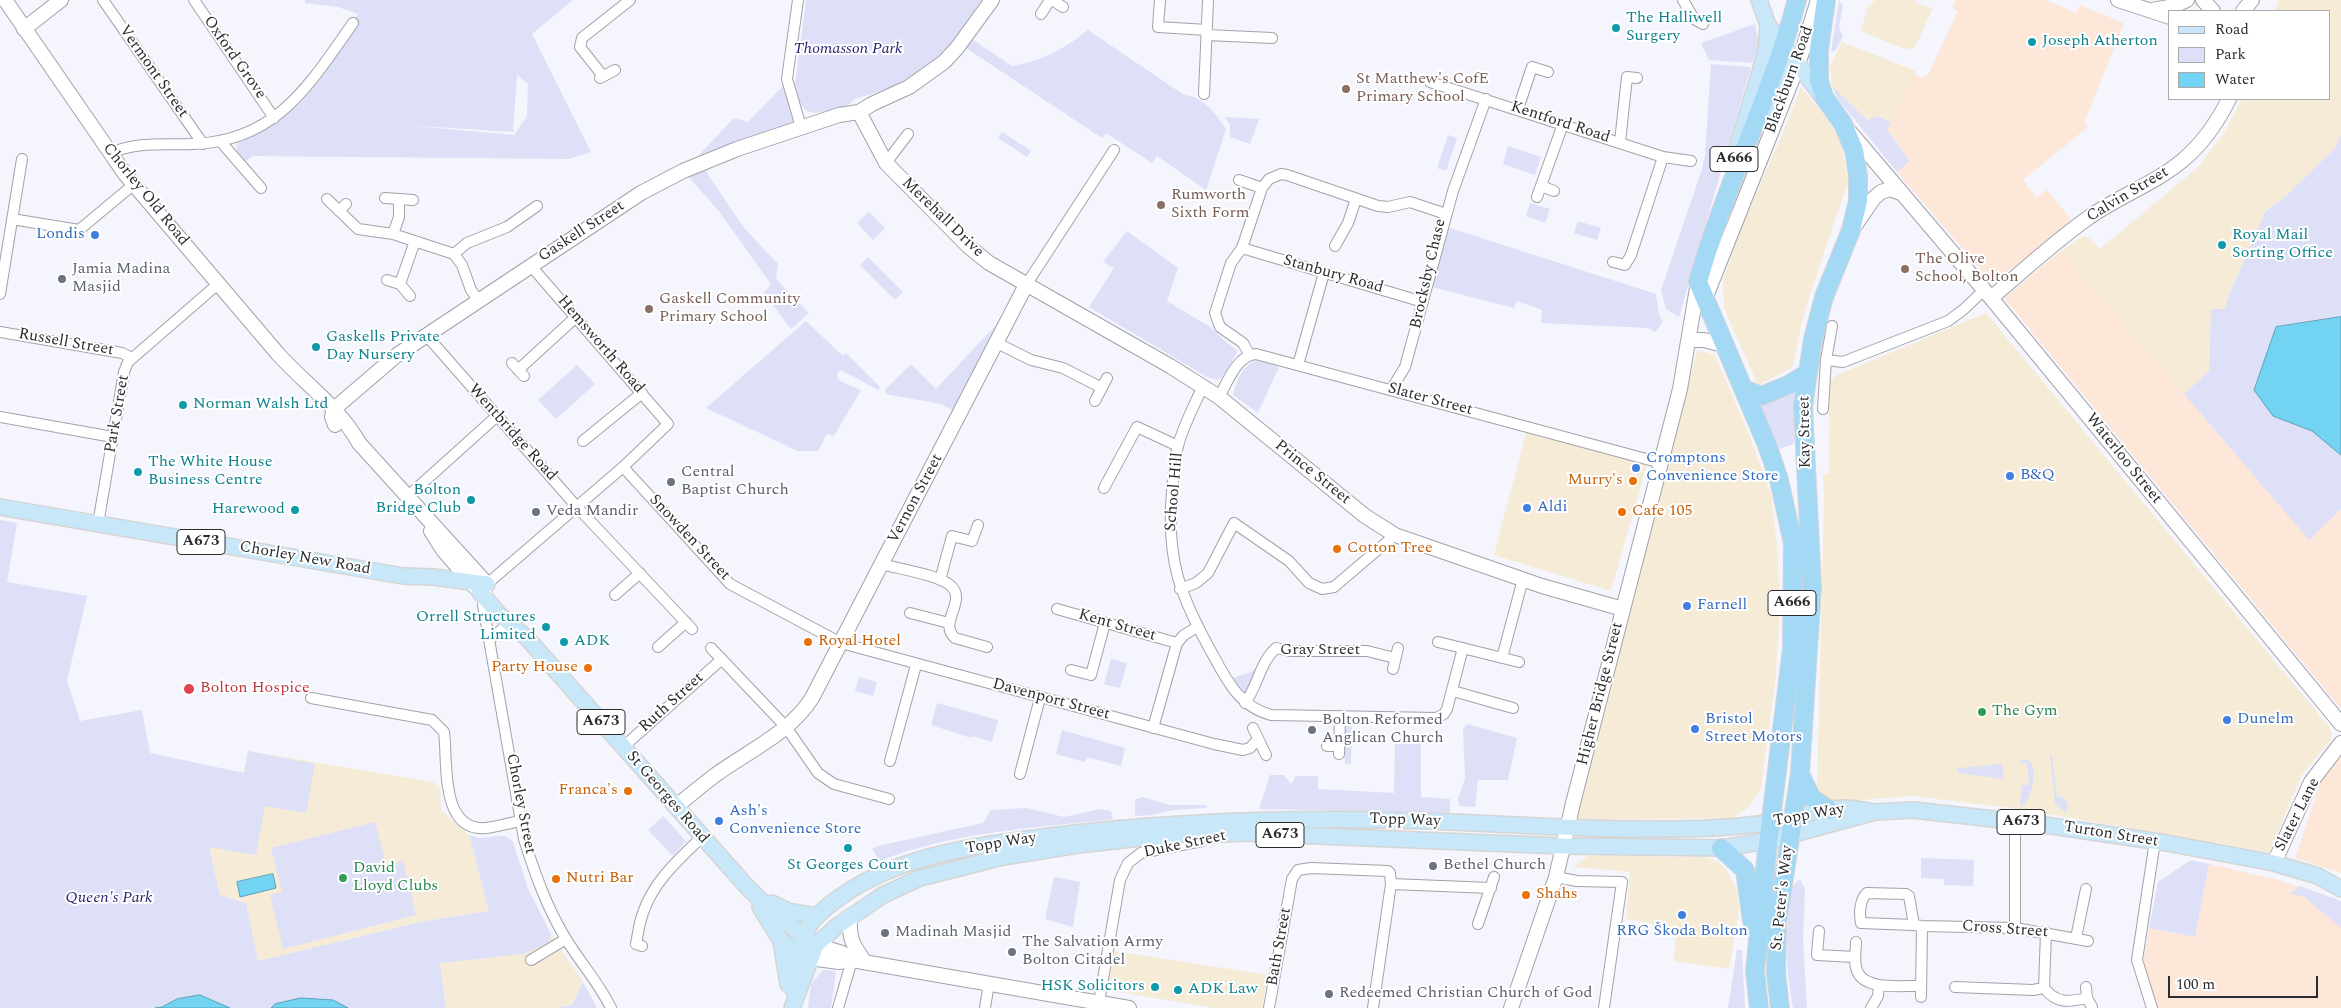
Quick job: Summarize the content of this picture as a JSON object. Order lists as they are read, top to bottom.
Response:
{
  "streets": {
    "highway": [
      "Blackburn Road",
      "A666",
      "Kay Street",
      "St. Peter's Way"
    ],
    "main road": [
      "A673",
      "Chorley New Road",
      "St Georges Road",
      "Topp Way",
      "Turton Street"
    ],
    "street": [
      "Oxford Grove",
      "Vermont Street",
      "Kentford Road",
      "Chorley Old Road",
      "Calvin Street",
      "Merehall Drive",
      "Gaskell Street",
      "Brocksby Chase",
      "Stanbury Road",
      "Russell Street",
      "Hemsworth Road",
      "Slater Street",
      "Park Street",
      "Wentbridge Road",
      "Waterloo Street",
      "Prince Street",
      "School Hill",
      "Vernon Street",
      "Snowden Street",
      "Kent Street",
      "Gray Street",
      "Higher Bridge Street",
      "Davenport Street",
      "Ruth Street",
      "Chorley Street",
      "Slater Lane",
      "Duke Street",
      "Cross Street",
      "Bath Street"
    ]
  },
  "crossings": [
    ["Blackburn Road", "A666"],
    ["Blackburn Road", "Kay Street"],
    ["Blackburn Road", "Higher Bridge Street"],
    ["A666", "Kay Street"],
    ["A666", "Higher Bridge Street"],
    ["A666", "Topp Way"],
    ["A666", "St. Peter's Way"],
    ["Chorley Old Road", "Gaskell Street"],
    ["Chorley Old Road", "Park Street"],
    ["Chorley Old Road", "Chorley New Road"],
    ["Chorley Old Road", "St Georges Road"],
    ["Chorley Old Road", "Chorley Street"],
    ["Calvin Street", "Waterloo Street"],
    ["Merehall Drive", "Gaskell Street"],
    ["Merehall Drive", "Prince Street"],
    ["Merehall Drive", "Vernon Street"],
    ["Gaskell Street", "Hemsworth Road"],
    ["Gaskell Street", "Wentbridge Road"],
    ["Brocksby Chase", "Stanbury Road"],
    ["Brocksby Chase", "Slater Street"],
    ["Russell Street", "Park Street"],
    ["Hemsworth Road", "Snowden Street"],
    ["Slater Street", "Higher Bridge Street"],
    ["Park Street", "Chorley New Road"],
    ["Kay Street", "Waterloo Street"],
    ["Kay Street", "Higher Bridge Street"],
    ["Kay Street", "Topp Way"],
    ["Kay Street", "St. Peter's Way"],
    ["Prince Street", "School Hill"],
    ["Prince Street", "Vernon Street"],
    ["Prince Street", "Higher Bridge Street"],
    ["School Hill", "Gray Street"],
    ["Vernon Street", "Snowden Street"],
    ["Vernon Street", "Davenport Street"],
    ["Vernon Street", "St Georges Road"],
    ["Snowden Street", "Davenport Street"],
    ["A673", "St Georges Road"],
    ["A673", "Topp Way"],
    ["Chorley New Road", "St Georges Road"],
    ["Chorley New Road", "Chorley Street"],
    ["Higher Bridge Street", "Topp Way"],
    ["Ruth Street", "St Georges Road"],
    ["St Georges Road", "Chorley Street"],
    ["St Georges Road", "Topp Way"],
    ["St Georges Road", "Duke Street"],
    ["Slater Lane", "Turton Street"],
    ["Topp Way", "Turton Street"],
    ["Topp Way", "Duke Street"],
    ["Topp Way", "St. Peter's Way"]
  ],
  "parks": ["Thomasson Park", "Queen's Park"],
  "places": [
    "The Halliwell Surgery",
    "Joseph Atherton",
    "St Matthew's CofE Primary School",
    "Rumworth Sixth Form",
    "Londis",
    "Royal Mail Sorting Office",
    "The Olive School, Bolton",
    "Jamia Madina Masjid",
    "Gaskell Community Primary School",
    "Gaskells Private Day Nursery",
    "Norman Walsh Ltd",
    "Cromptons Convenience Store",
    "The White House Business Centre",
    "B&Q",
    "Murry's",
    "Central Baptist Church",
    "Bolton Bridge Club",
    "Aldi",
    "Harewood",
    "Veda Mandir",
    "Cafe 105",
    "Cotton Tree",
    "Farnell",
    "Orrell Structures Limited",
    "ADK",
    "Royal Hotel",
    "Party House",
    "Bolton Hospice",
    "The Gym",
    "Dunelm",
    "Bristol Street Motors",
    "Bolton Reformed Anglican Church",
    "Franca's",
    "Ash's Convenience Store",
    "St Georges Court",
    "Bethel Church",
    "David Lloyd Clubs",
    "Nutri Bar",
    "Shahs",
    "RRG Škoda Bolton",
    "Madinah Masjid",
    "The Salvation Army Bolton Citadel",
    "HSK Solicitors",
    "ADK Law",
    "Redeemed Christian Church of God"
  ],
  "legend": ["Road", "Park", "Water"],
  "scale_bar": "100 m"
}
